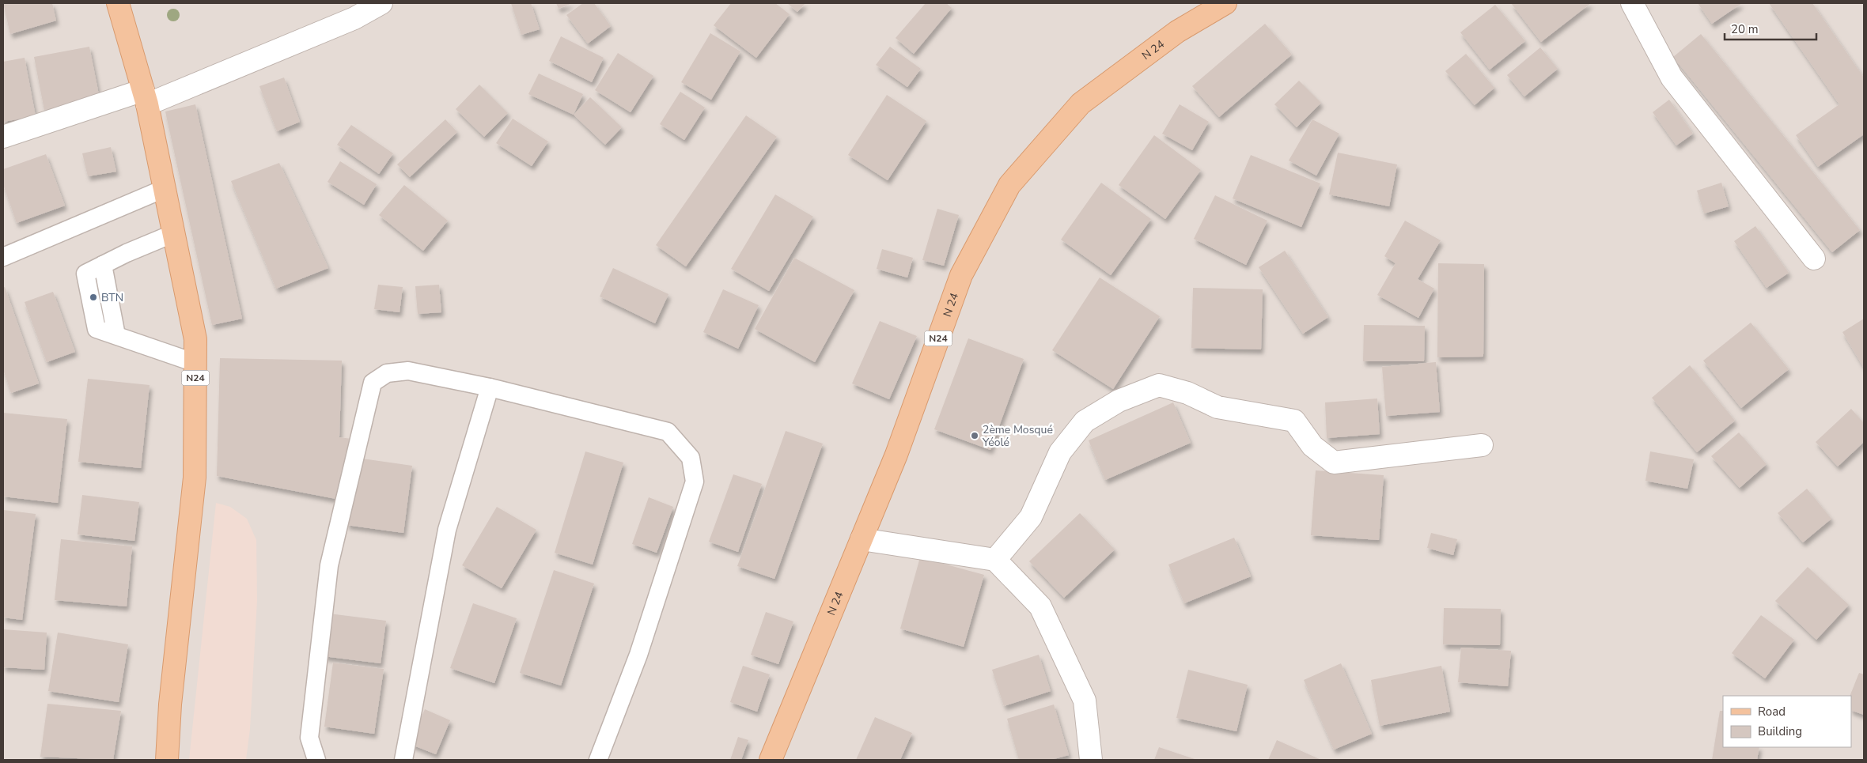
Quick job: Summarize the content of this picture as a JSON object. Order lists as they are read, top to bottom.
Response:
{
  "streets": {
    "main road": ["N 24", "N24"]
  },
  "places": ["BTN", "2ème Mosqué Yéolé"],
  "legend": ["Road", "Building"],
  "scale_bar": "20 m"
}
